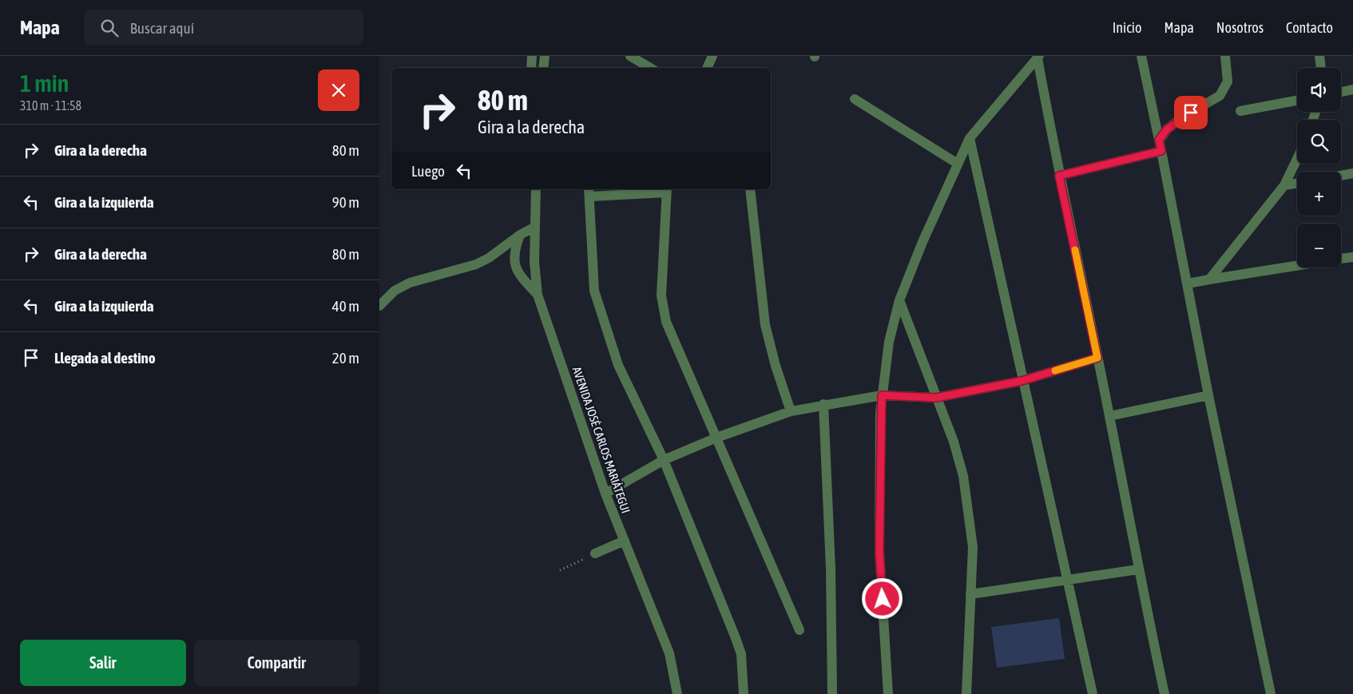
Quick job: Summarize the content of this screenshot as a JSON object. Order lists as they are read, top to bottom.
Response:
{
  "streets": {
    "street": ["AVENIDA JOSÉ CARLOS MARIÁTEGUI"]
  },
  "page": {
    "header": "Mapa",
    "search": "Buscar aquí",
    "nav": [
      "Inicio",
      "Mapa",
      "Nosotros",
      "Contacto"
    ],
    "heading": ["1 min", "310 m · 11:58"],
    "map_buttons": ["+", "−"],
    "turn": ["80 m", "Gira a la derecha"],
    "list": [
      {
        "name": "Gira a la derecha",
        "value": "80 m"
      },
      {
        "name": "Gira a la izquierda",
        "value": "90 m"
      },
      {
        "name": "Gira a la derecha",
        "value": "80 m"
      },
      {
        "name": "Gira a la izquierda",
        "value": "40 m"
      },
      {
        "name": "Llegada al destino",
        "value": "20 m"
      }
    ],
    "then": "Luego",
    "buttons": ["Salir", "Compartir"]
  }
}
